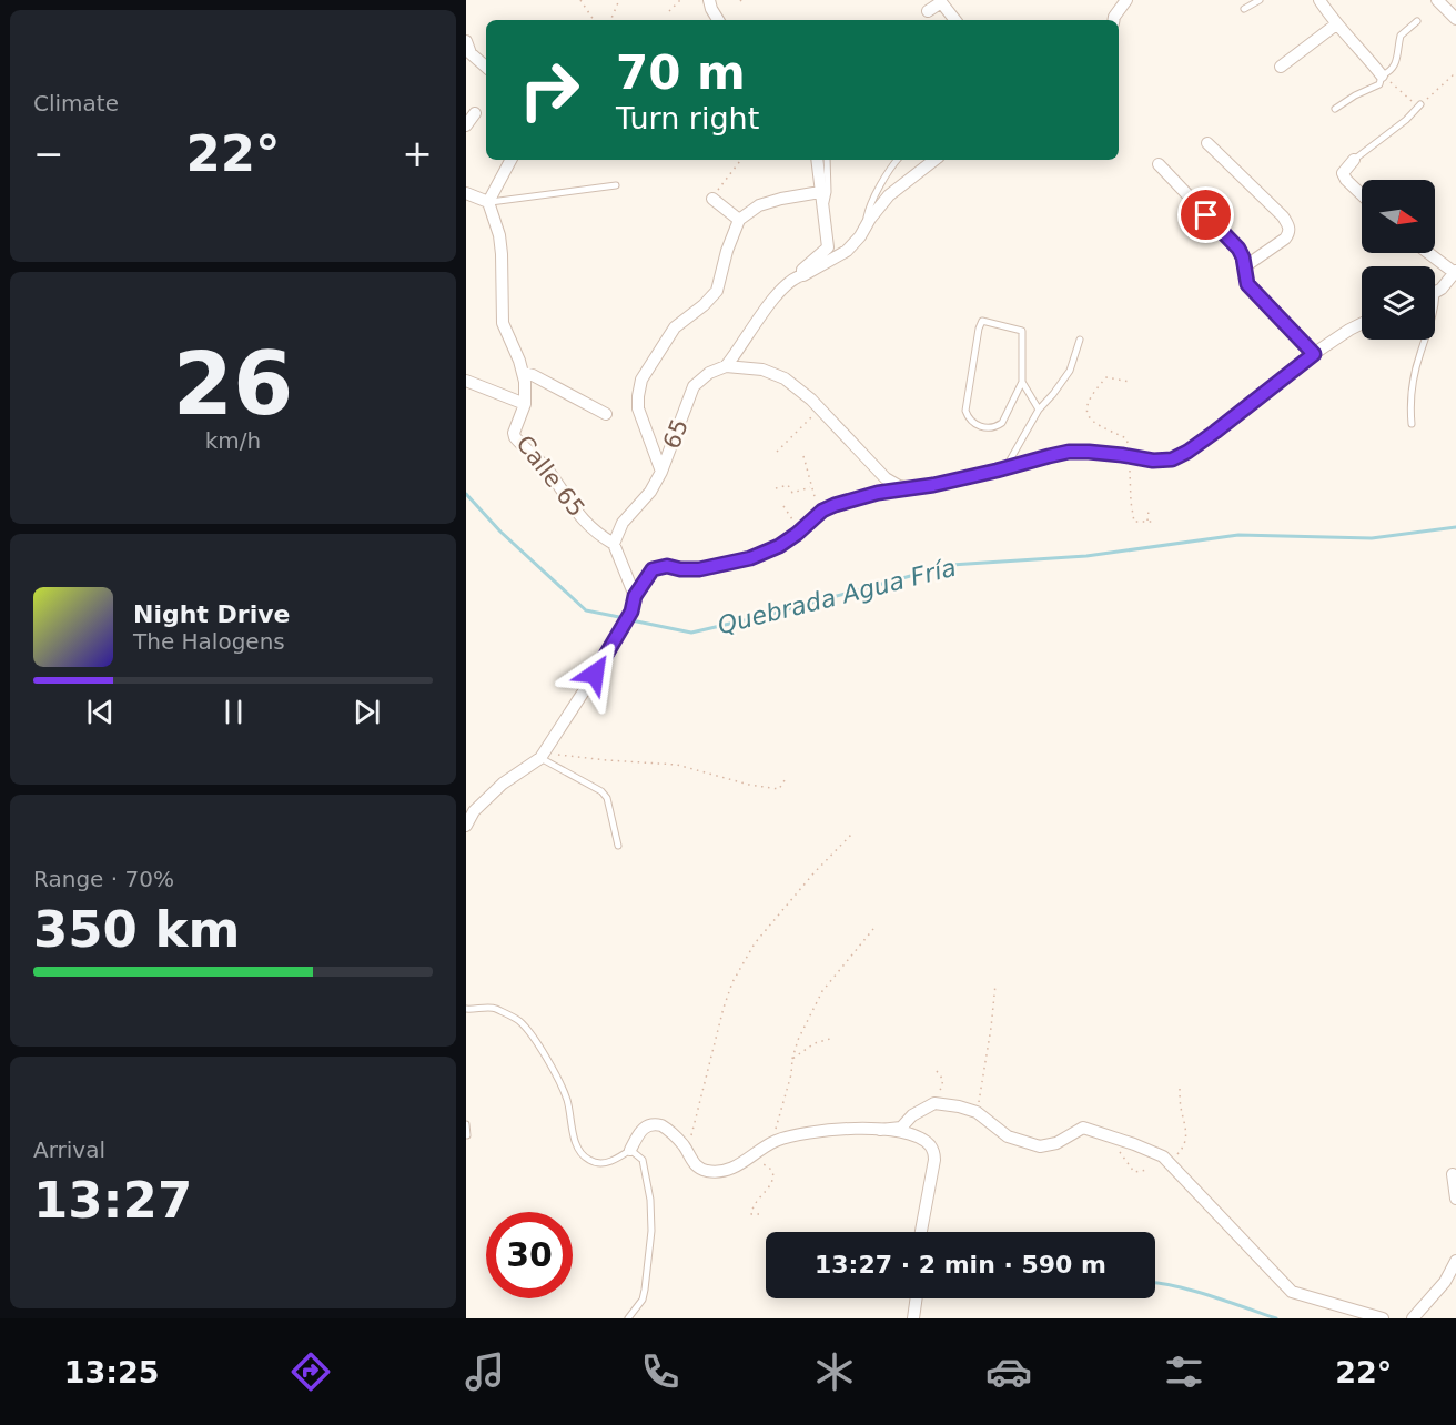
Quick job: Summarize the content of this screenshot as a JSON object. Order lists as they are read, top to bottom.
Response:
{
  "streets": {
    "street": ["65", "Calle 65"]
  },
  "crossings": [
    ["65", "Calle 65"]
  ],
  "water": ["Quebrada Agua Fría"],
  "north": "right",
  "page": {
    "tile": [
      "Climate",
      ["26", "km/h"],
      ["Range · 70%", "350 km"],
      ["Arrival", "13:27"]
    ],
    "turn": ["70 m", "Turn right"],
    "heat": ["−", "22°", "+"],
    "song": ["Night Drive", "The Halogens"],
    "limit": "30",
    "trip": "13:27 · 2 min · 590 m",
    "tabs": ["13:25", "22°"]
  }
}
